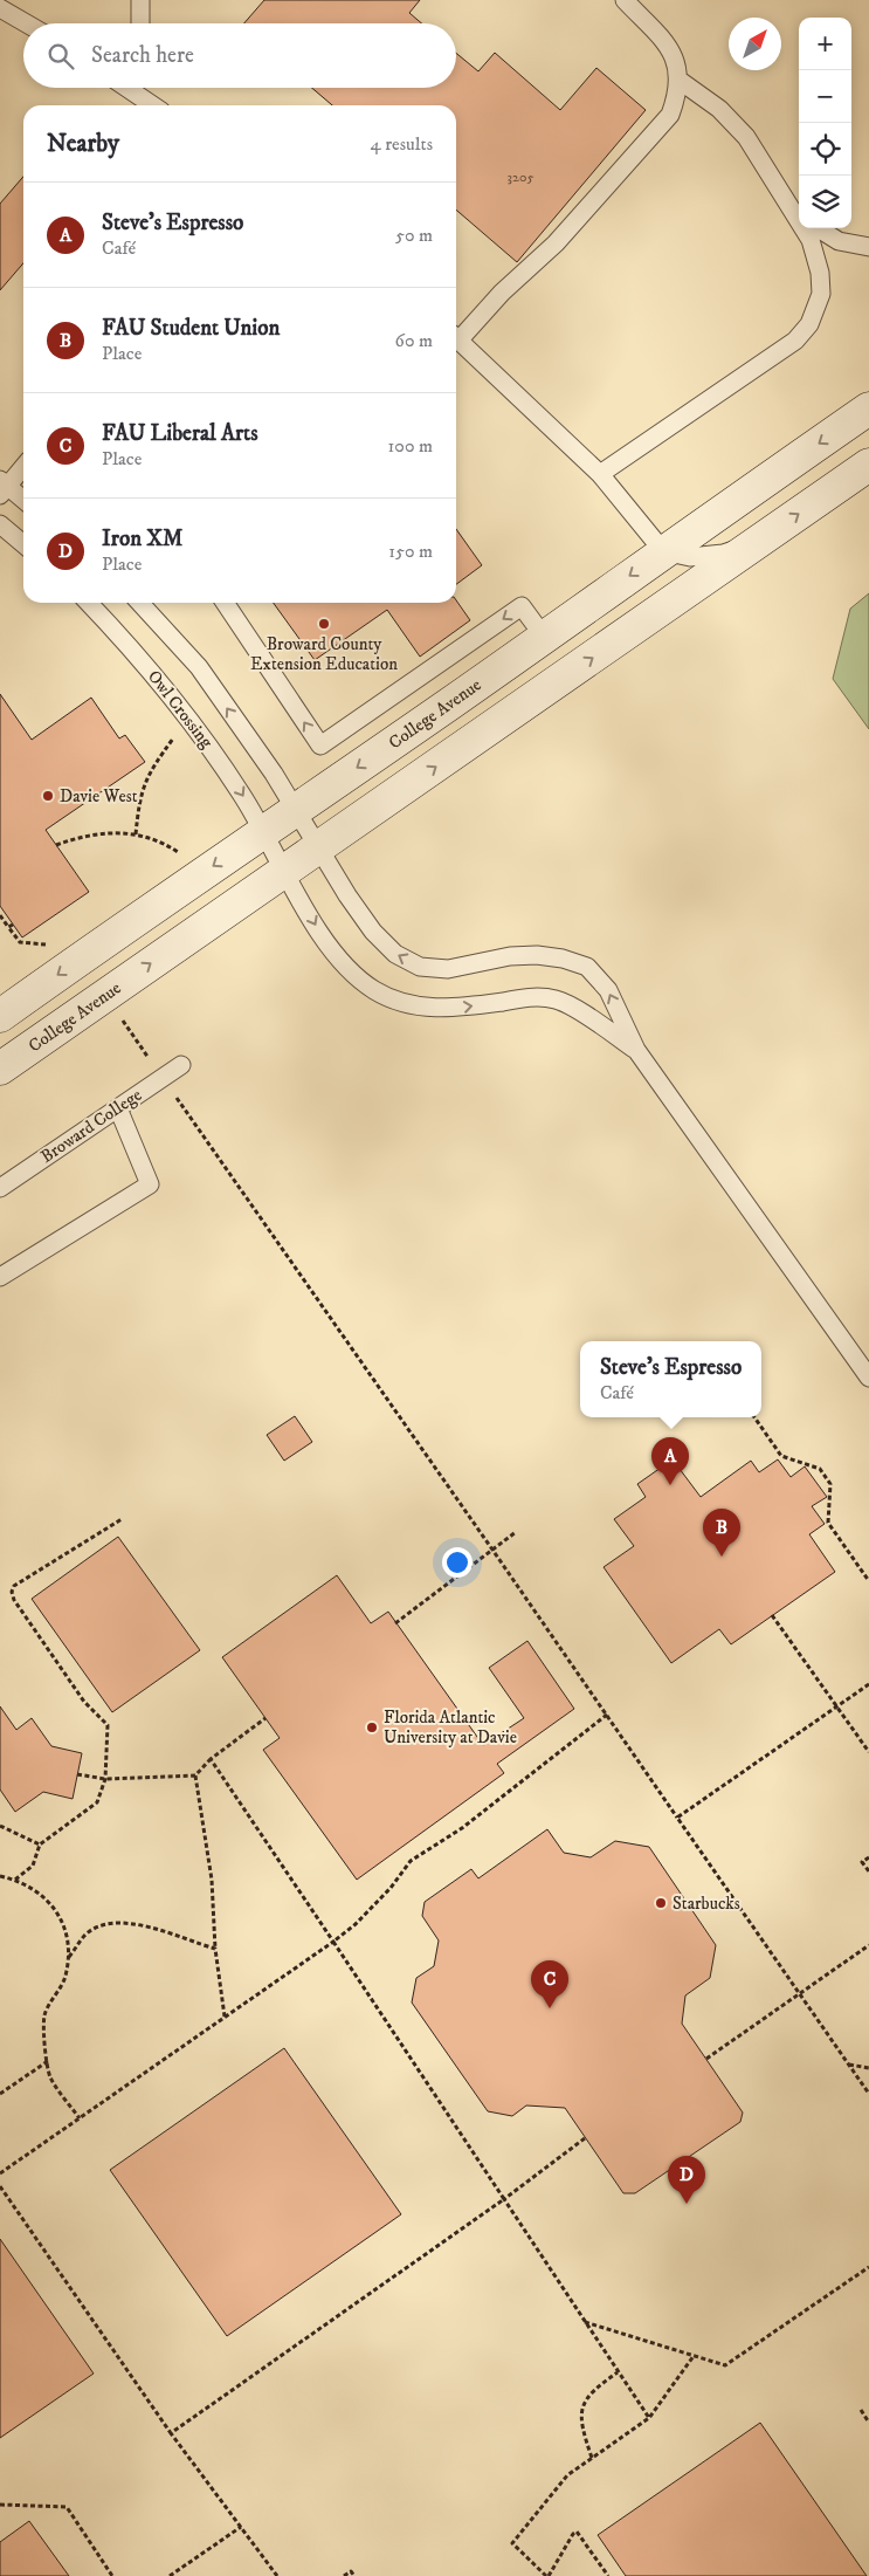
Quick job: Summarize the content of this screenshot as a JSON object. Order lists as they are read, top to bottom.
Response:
{
  "streets": {
    "street": ["College Avenue"],
    "lane": ["Owl Crossing", "Broward College"]
  },
  "crossings": [
    ["Owl Crossing", "College Avenue"]
  ],
  "places": [
    "Broward County Extension Education",
    "Davie West",
    "Florida Atlantic University at Davie",
    "Starbucks"
  ],
  "house_numbers": ["3205"],
  "north": "top right",
  "page": {
    "map_buttons": ["+", "−"],
    "search": "Search here",
    "heading": ["Nearby", "4 results"],
    "list": [
      {
        "mark": "A",
        "name": "Steve's Espresso",
        "note": "Café",
        "value": "50 m"
      },
      {
        "mark": "B",
        "name": "FAU Student Union",
        "note": "Place",
        "value": "60 m"
      },
      {
        "mark": "C",
        "name": "FAU Liberal Arts",
        "note": "Place",
        "value": "100 m"
      },
      {
        "mark": "D",
        "name": "Iron XM",
        "note": "Place",
        "value": "150 m"
      }
    ],
    "popup": ["Steve's Espresso", "Café"],
    "pins": [
      "A",
      "B",
      "C",
      "D"
    ]
  }
}
